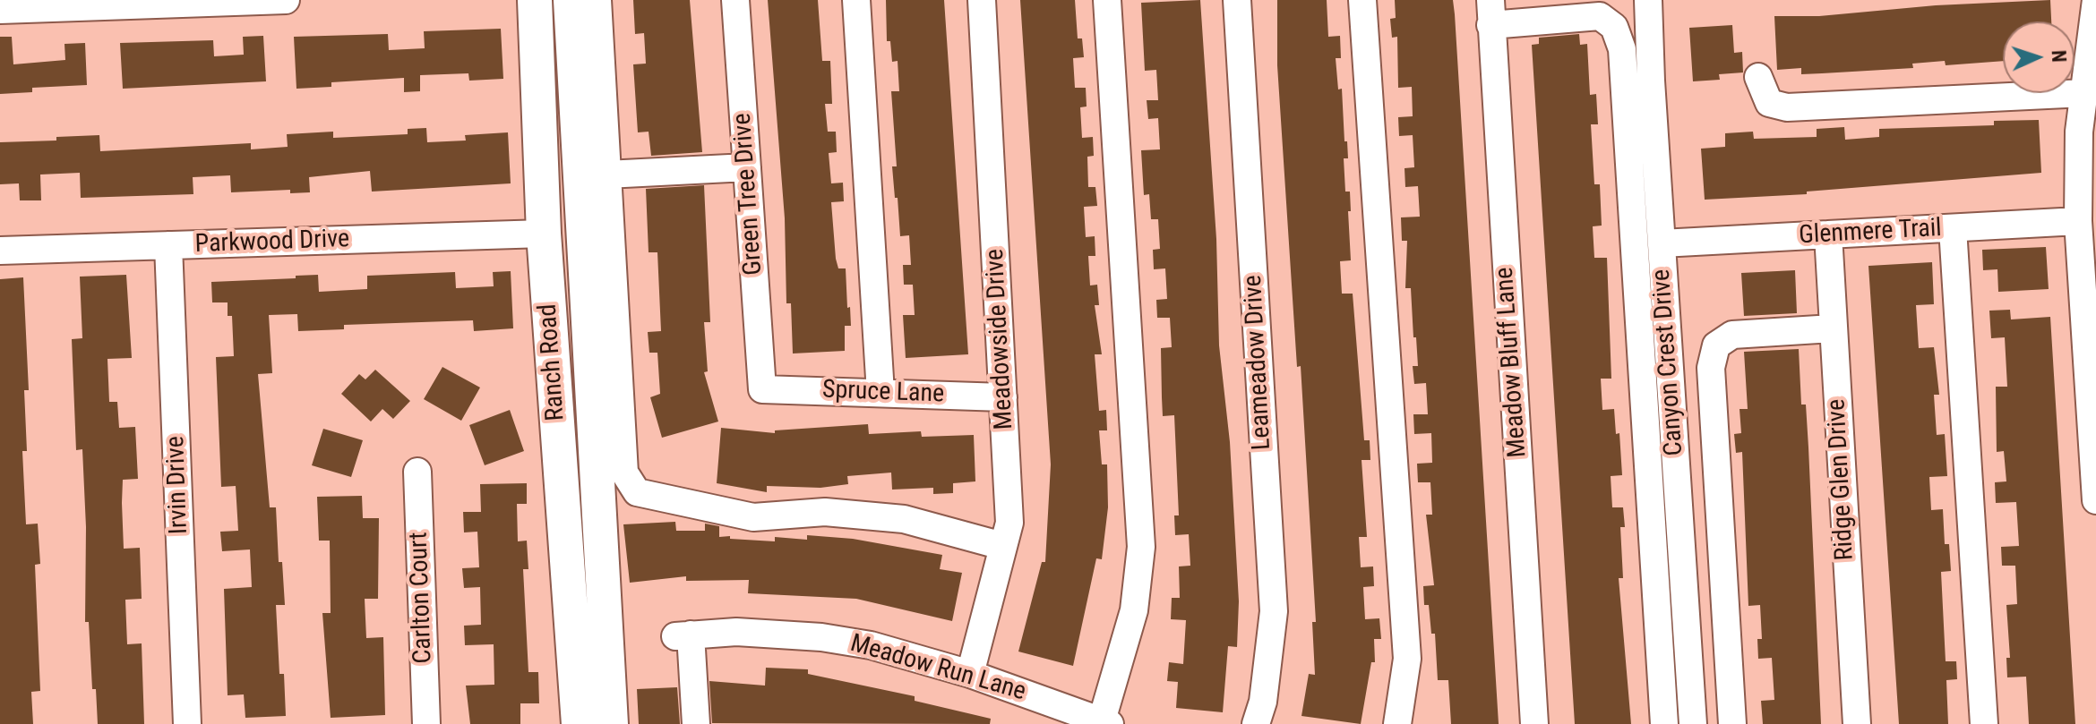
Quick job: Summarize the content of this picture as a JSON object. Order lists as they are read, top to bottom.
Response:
{
  "streets": {
    "main road": ["Ranch Road"],
    "street": [
      "Green Tree Drive",
      "Glenmere Trail",
      "Parkwood Drive",
      "Meadowside Drive",
      "Leameadow Drive",
      "Meadow Bluff Lane",
      "Canyon Crest Drive",
      "Spruce Lane",
      "Ridge Glen Drive",
      "Irvin Drive",
      "Carlton Court",
      "Meadow Run Lane"
    ]
  },
  "crossings": [
    ["Green Tree Drive", "Spruce Lane"],
    ["Glenmere Trail", "Canyon Crest Drive"],
    ["Glenmere Trail", "Ridge Glen Drive"],
    ["Parkwood Drive", "Ranch Road"],
    ["Parkwood Drive", "Irvin Drive"],
    ["Meadowside Drive", "Spruce Lane"],
    ["Meadowside Drive", "Meadow Run Lane"]
  ],
  "north": "right"
}
